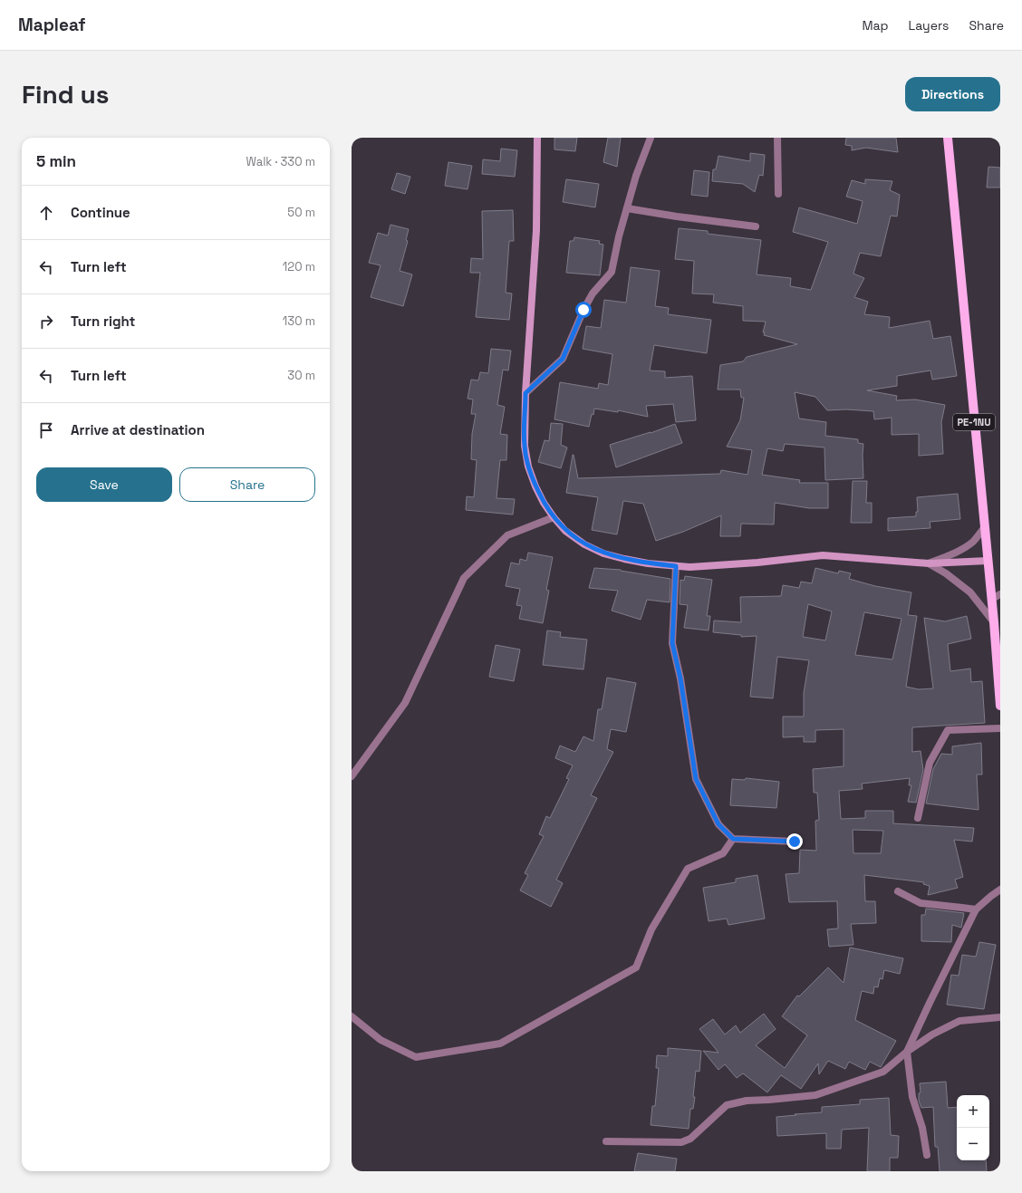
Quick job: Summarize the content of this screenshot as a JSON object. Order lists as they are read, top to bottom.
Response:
{
  "streets": {
    "main road": ["PE-1NU"]
  },
  "page": {
    "header": "Mapleaf",
    "nav": ["Map", "Layers", "Share"],
    "buttons": [
      "Directions",
      ["Save", "Share"]
    ],
    "title": "Find us",
    "heading": ["5 min", "Walk · 330 m"],
    "list": [
      ["Continue", "50 m"],
      ["Turn left", "120 m"],
      ["Turn right", "130 m"],
      ["Turn left", "30 m"],
      "Arrive at destination"
    ],
    "map_buttons": ["+", "−"]
  }
}
